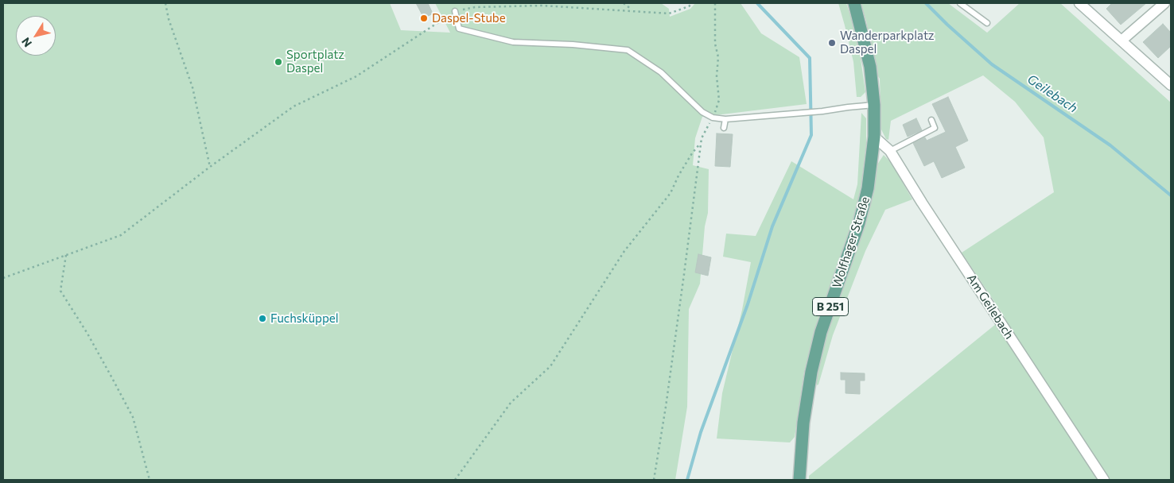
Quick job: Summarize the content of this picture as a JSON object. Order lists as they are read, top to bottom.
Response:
{
  "streets": {
    "main road": ["Wolfhager Straße", "B 251"],
    "street": ["Am Geilebach"]
  },
  "crossings": [
    ["Wolfhager Straße", "Am Geilebach"]
  ],
  "water": ["Geilebach"],
  "places": [
    "Daspel-Stube",
    "Wanderparkplatz Daspel",
    "Sportplatz Daspel",
    "Fuchsküppel"
  ],
  "north": "bottom left"
}
